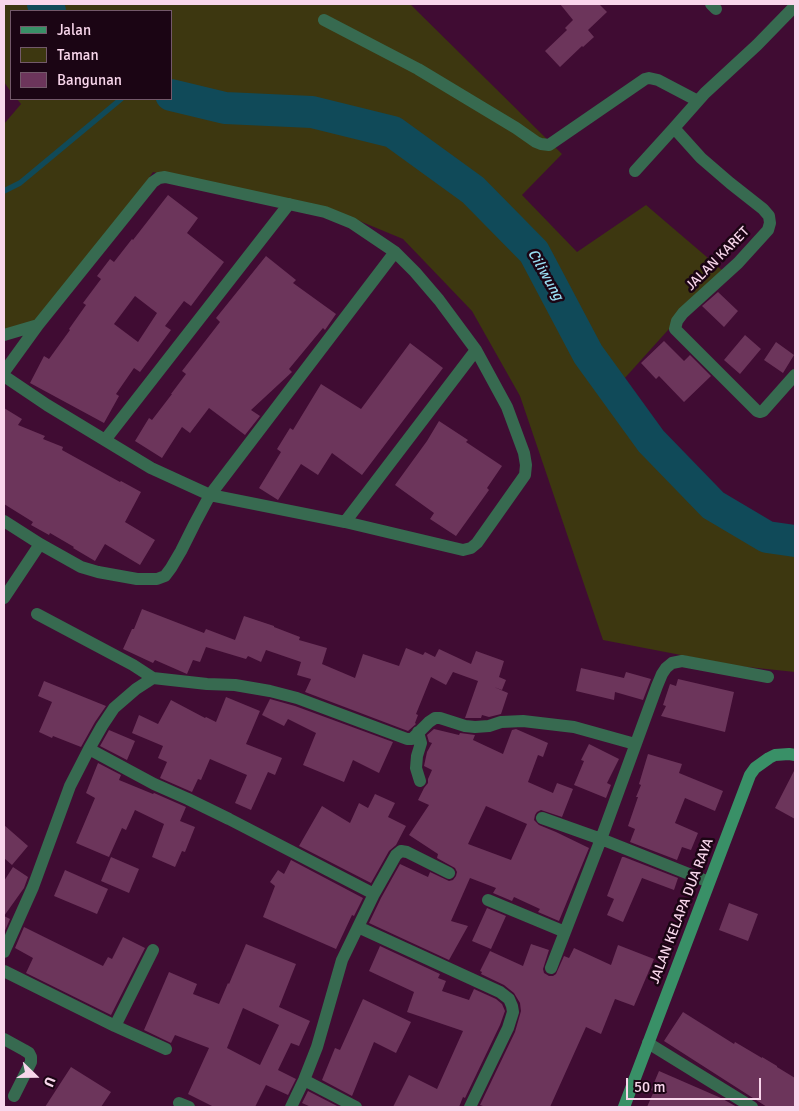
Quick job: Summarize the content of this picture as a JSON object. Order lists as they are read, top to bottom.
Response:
{
  "streets": {
    "main road": ["JALAN KELAPA DUA RAYA"],
    "street": ["JALAN KARET"]
  },
  "water": ["Ciliwung"],
  "legend": ["Jalan", "Taman", "Bangunan"],
  "scale_bar": "50 m",
  "north": "right"
}
